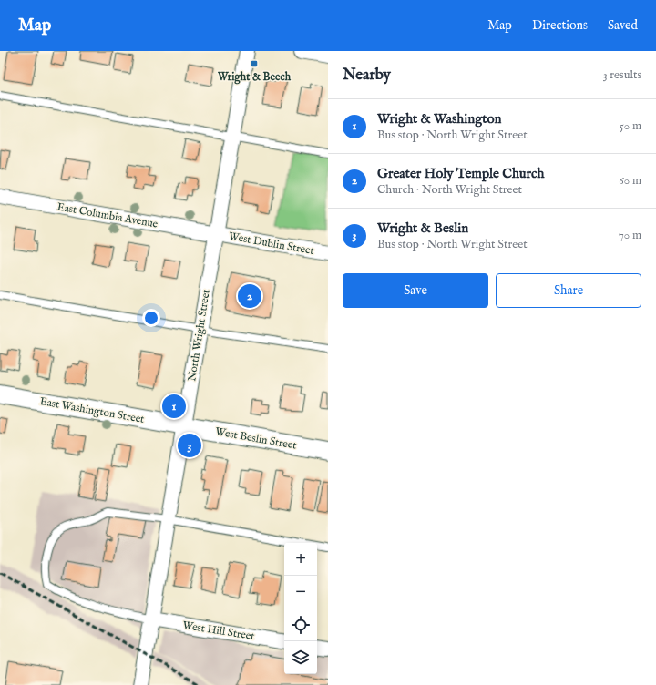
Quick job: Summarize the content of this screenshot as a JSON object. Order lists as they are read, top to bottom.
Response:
{
  "streets": {
    "street": [
      "East Columbia Avenue",
      "West Dublin Street",
      "North Wright Street",
      "East Washington Street",
      "West Beslin Street",
      "West Hill Street"
    ]
  },
  "crossings": [
    ["East Columbia Avenue", "West Dublin Street"],
    ["East Columbia Avenue", "North Wright Street"],
    ["West Dublin Street", "North Wright Street"],
    ["North Wright Street", "East Washington Street"],
    ["North Wright Street", "West Beslin Street"],
    ["North Wright Street", "West Hill Street"],
    ["East Washington Street", "West Beslin Street"]
  ],
  "places": {
    "transit": ["Wright & Beech"]
  },
  "page": {
    "header": "Map",
    "nav": ["Map", "Directions", "Saved"],
    "heading": ["Nearby", "3 results"],
    "list": [
      {
        "mark": "1",
        "name": "Wright & Washington",
        "note": "Bus stop · North Wright Street",
        "value": "50 m"
      },
      {
        "mark": "2",
        "name": "Greater Holy Temple Church",
        "note": "Church · North Wright Street",
        "value": "60 m"
      },
      {
        "mark": "3",
        "name": "Wright & Beslin",
        "note": "Bus stop · North Wright Street",
        "value": "70 m"
      }
    ],
    "buttons": ["Save", "Share"],
    "pins": ["2", "1", "3"],
    "map_buttons": ["+", "−"]
  }
}
